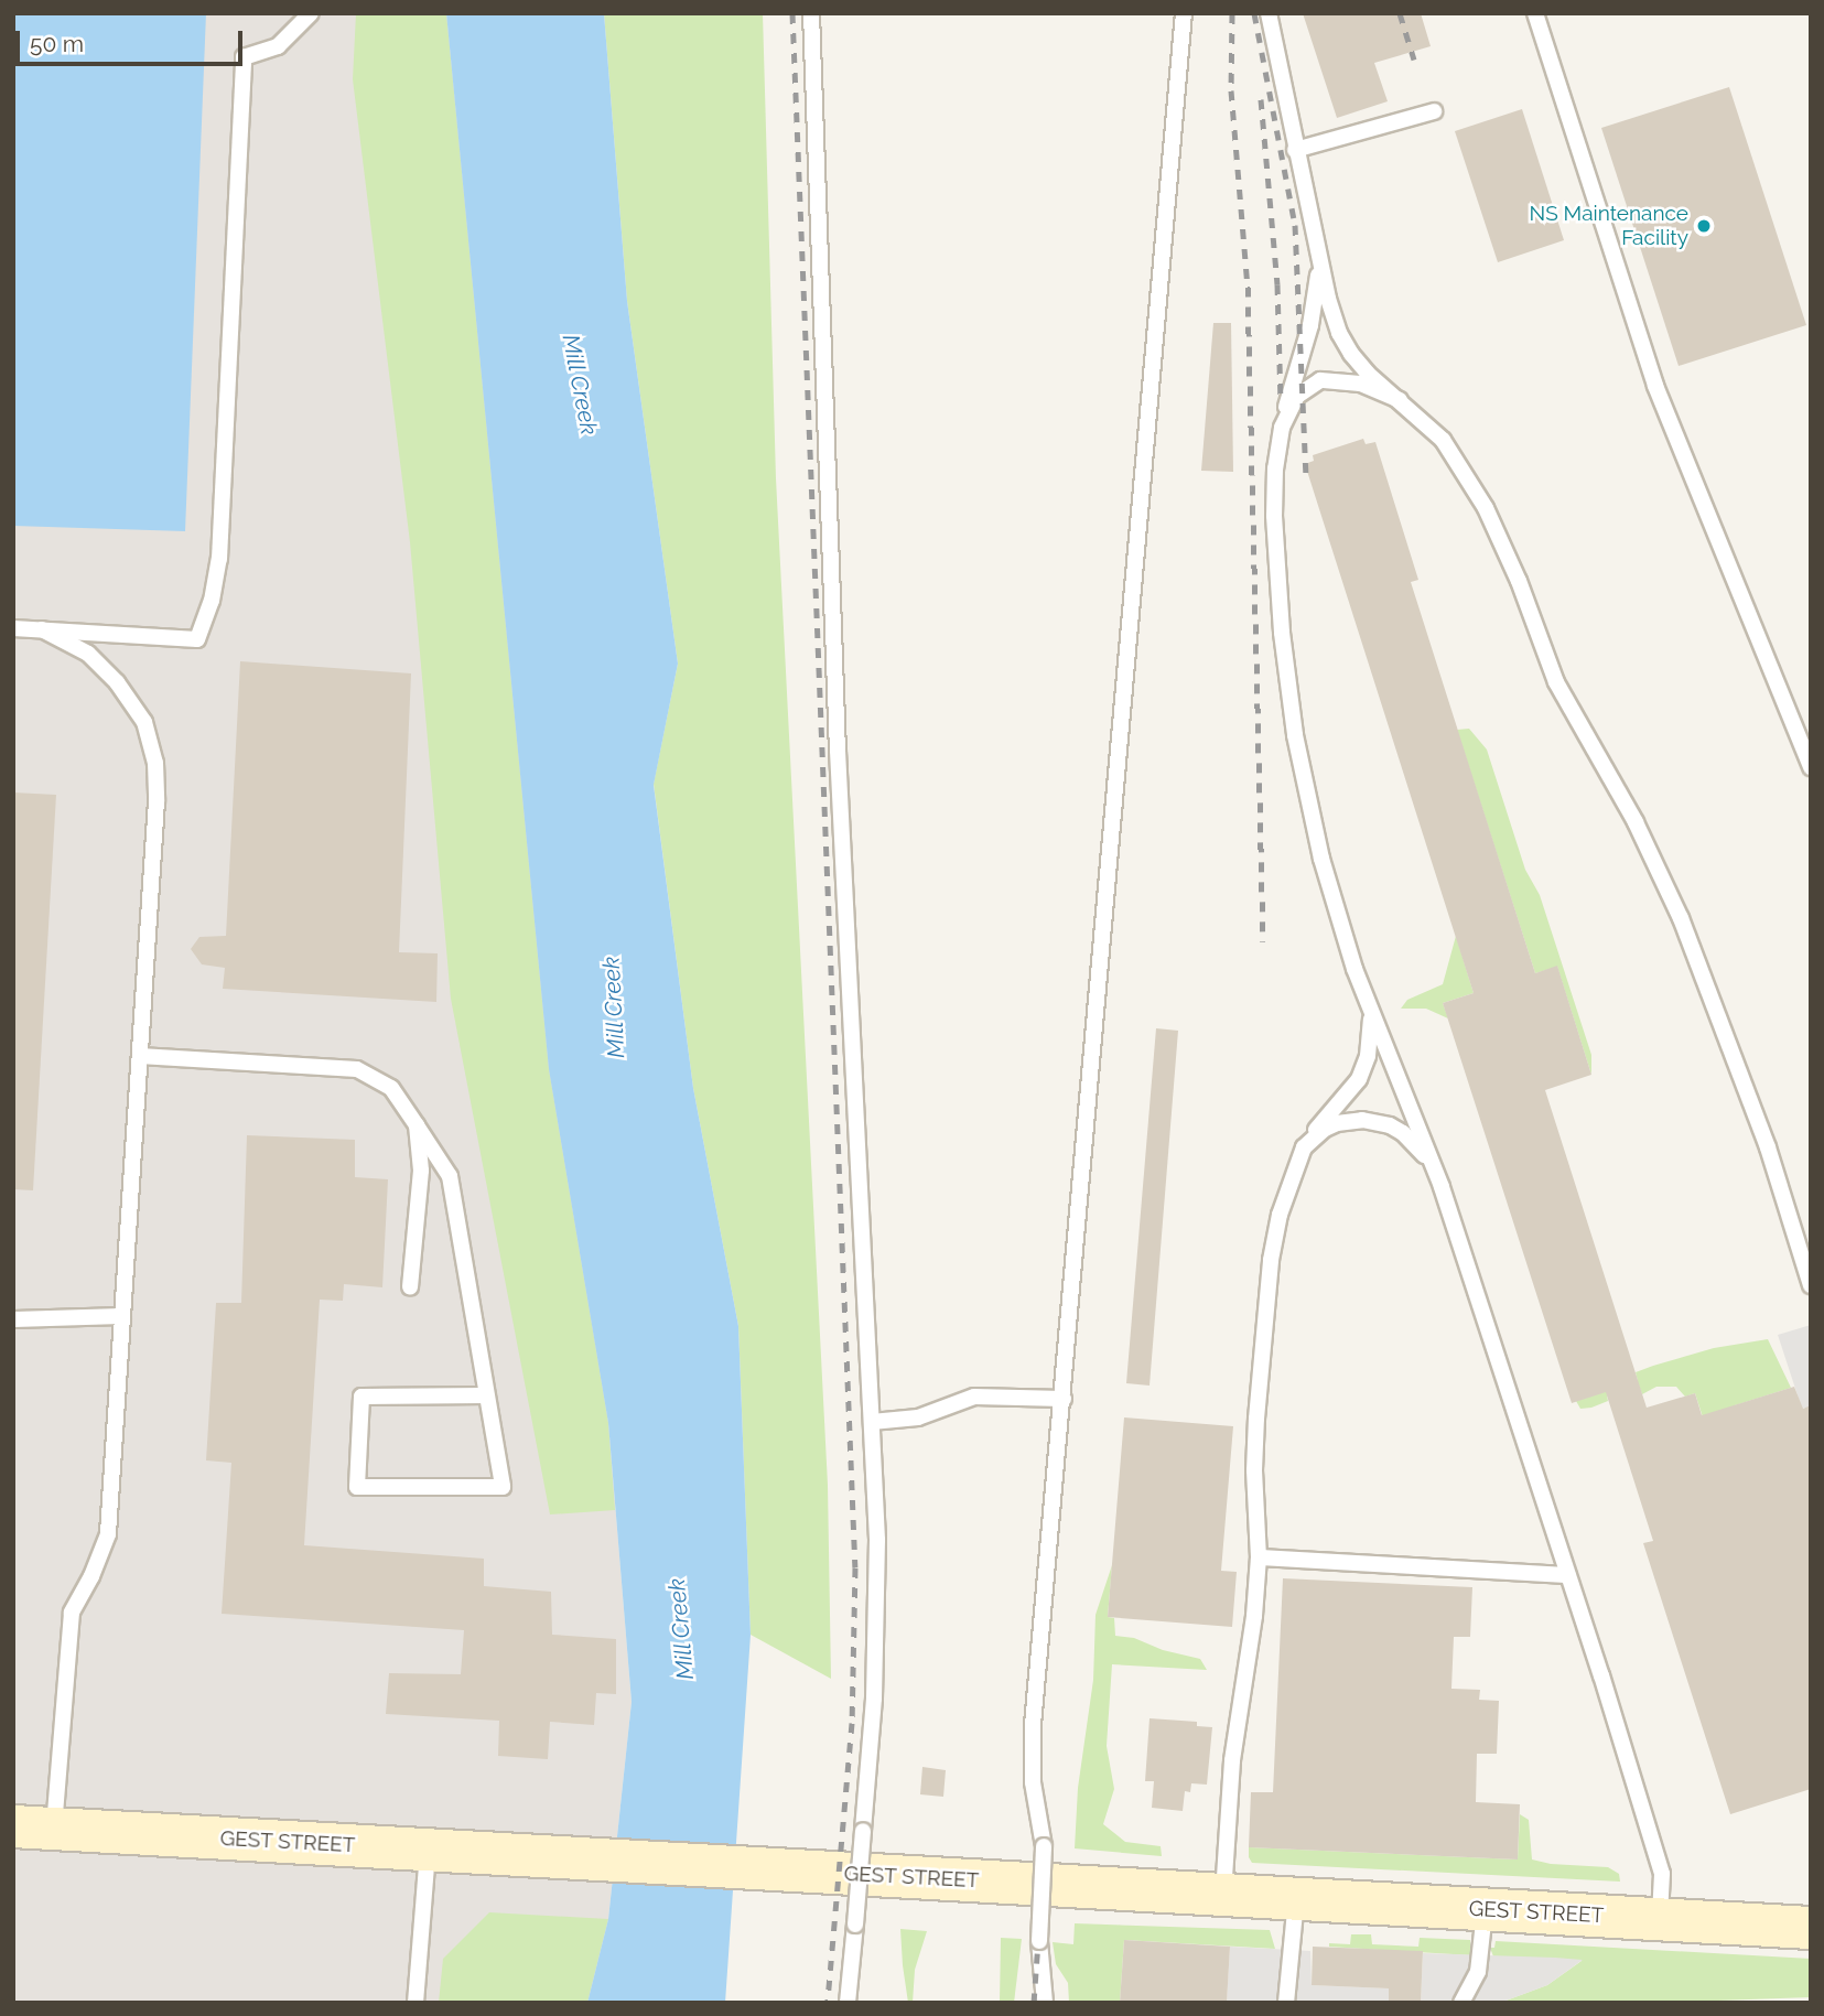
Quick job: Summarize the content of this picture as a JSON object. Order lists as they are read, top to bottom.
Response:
{
  "streets": {
    "street": ["GEST STREET"]
  },
  "water": ["Mill Creek"],
  "places": ["NS Maintenance Facility"],
  "scale_bar": "50 m"
}
